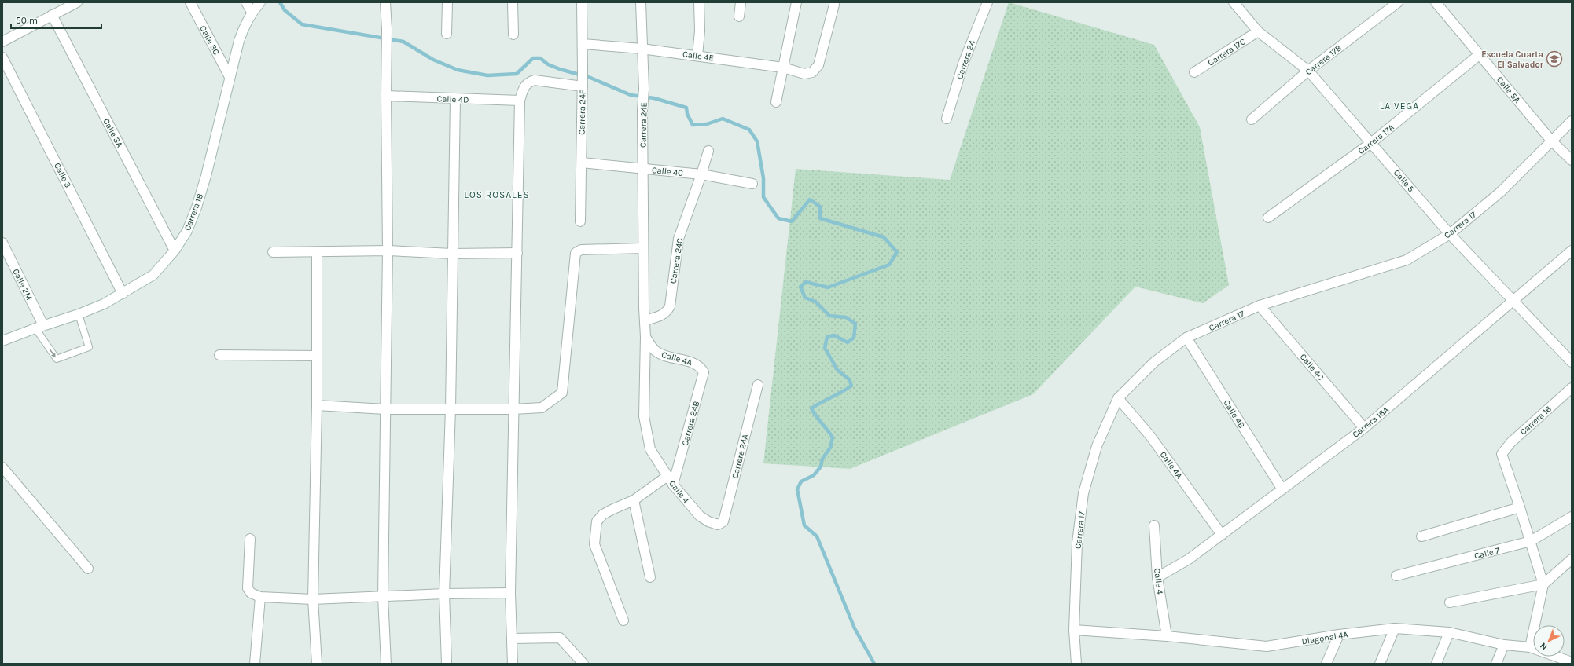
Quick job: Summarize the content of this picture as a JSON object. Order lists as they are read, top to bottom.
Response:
{
  "streets": {
    "street": [
      "Calle 3C",
      "Carrera 17C",
      "Calle 4E",
      "Carrera 24",
      "Carrera 17B",
      "Calle 5A",
      "Calle 4D",
      "Carrera 24F",
      "Carrera 24E",
      "Calle 3A",
      "Carrera 17A",
      "Calle 4C",
      "Calle 3",
      "Calle 5",
      "Carrera 18",
      "Carrera 17",
      "Carrera 24C",
      "Calle 2M",
      "Calle 4A",
      "Calle 4B",
      "Carrera 16",
      "Carrera 16A",
      "Carrera 24B",
      "Carrera 24A",
      "Calle 4",
      "Calle 7",
      "Diagonal 4A"
    ]
  },
  "crossings": [
    ["Calle 3C", "Carrera 18"],
    ["Carrera 17C", "Calle 5"],
    ["Calle 4E", "Carrera 24F"],
    ["Calle 4E", "Carrera 24E"],
    ["Carrera 17B", "Calle 5"],
    ["Calle 5A", "Carrera 17A"],
    ["Calle 5A", "Carrera 17"],
    ["Carrera 24F", "Calle 4C"],
    ["Carrera 24E", "Calle 4C"],
    ["Calle 3A", "Carrera 18"],
    ["Carrera 17A", "Calle 5"],
    ["Calle 4C", "Carrera 17"],
    ["Calle 4C", "Carrera 24C"],
    ["Calle 4C", "Carrera 16A"],
    ["Calle 3", "Carrera 18"],
    ["Calle 5", "Carrera 17"],
    ["Calle 5", "Carrera 16A"],
    ["Carrera 18", "Calle 2M"],
    ["Carrera 17", "Calle 4A"],
    ["Carrera 17", "Calle 4B"],
    ["Carrera 17", "Diagonal 4A"],
    ["Calle 4A", "Carrera 16A"],
    ["Calle 4A", "Carrera 24B"],
    ["Calle 4A", "Calle 4"],
    ["Calle 4B", "Carrera 16A"],
    ["Carrera 16A", "Calle 4"],
    ["Carrera 24B", "Calle 4"],
    ["Carrera 24A", "Calle 4"],
    ["Calle 4", "Diagonal 4A"]
  ],
  "districts": ["LA VEGA", "LOS ROSALES"],
  "places": {
    "school or university": ["Escuela Cuarta El Salvador"]
  },
  "scale_bar": "50 m",
  "north": "bottom left"
}
